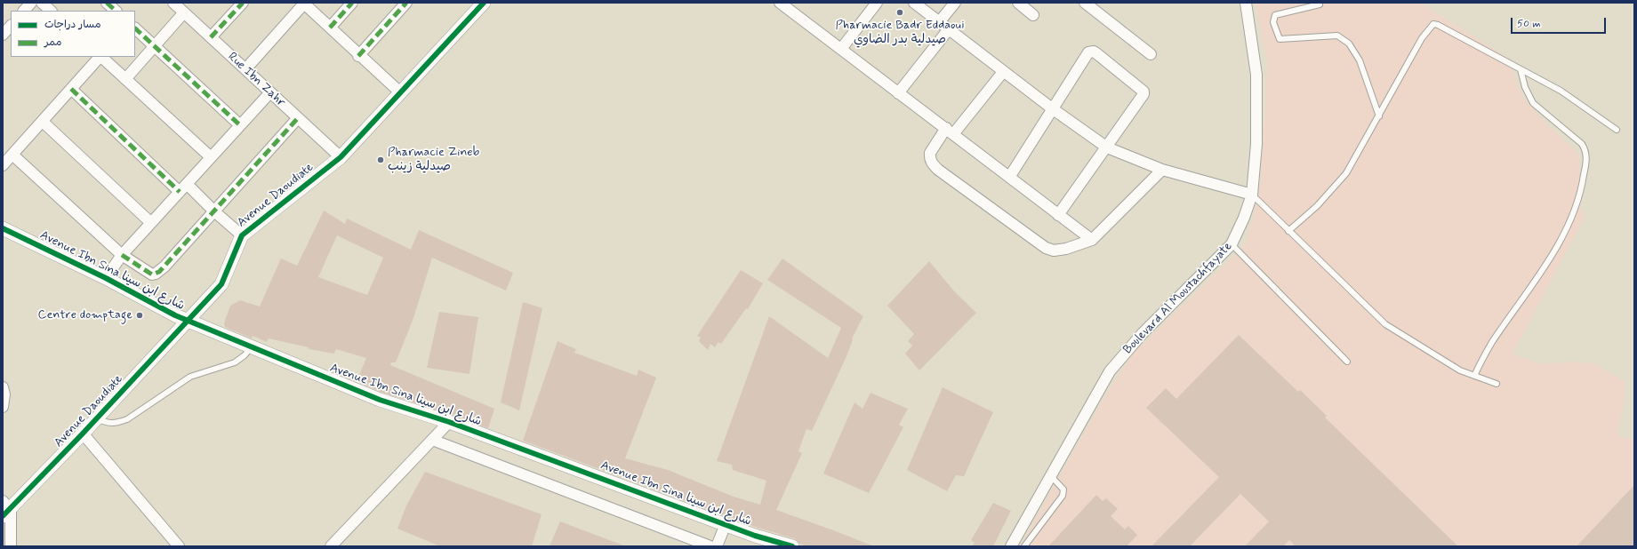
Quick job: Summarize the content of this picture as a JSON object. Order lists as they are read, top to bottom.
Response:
{
  "streets": {
    "street": [
      "Rue Ibn Zahr",
      "Avenue Daoudiate",
      "Avenue Ibn Sina شارع ابن سينا",
      "Boulevard Al Moustachfayate"
    ]
  },
  "crossings": [
    ["Rue Ibn Zahr", "Avenue Daoudiate"],
    ["Avenue Daoudiate", "Avenue Ibn Sina شارع ابن سينا"]
  ],
  "places": ["Pharmacie Badr Eddaoui صيدلية بدر الضاوي", "Pharmacie Zineb صيدلية زينب", "Centre domptage"],
  "legend": ["مسار دراجات", "ممر"],
  "scale_bar": "50 m"
}
